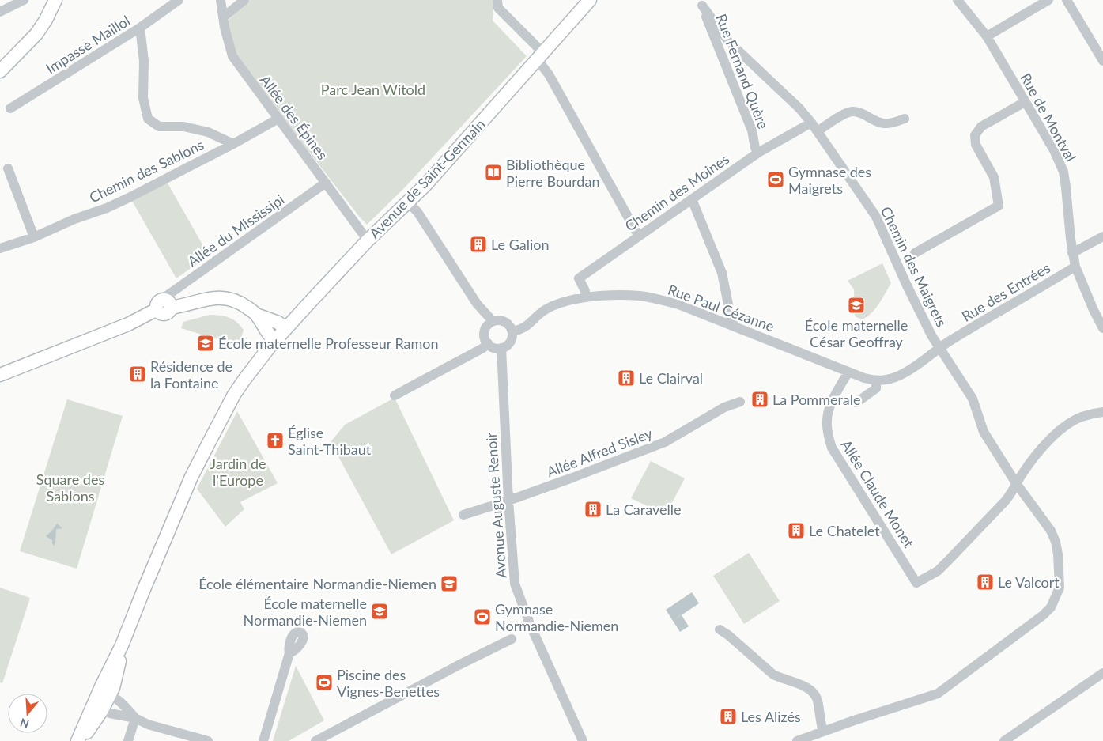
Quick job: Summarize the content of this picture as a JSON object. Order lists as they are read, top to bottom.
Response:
{
  "streets": {
    "main road": ["Avenue de Saint-Germain"],
    "street": [
      "Impasse Maillol",
      "Rue Fernand Quère",
      "Allée des Épines",
      "Rue de Montval",
      "Chemin des Sablons",
      "Chemin des Moines",
      "Allée du Mississipi",
      "Chemin des Maigrets",
      "Rue des Entrées",
      "Rue Paul Cézanne",
      "Allée Alfred Sisley",
      "Allée Claude Monet",
      "Avenue Auguste Renoir"
    ]
  },
  "crossings": [
    ["Rue Fernand Quère", "Chemin des Moines"],
    ["Rue Fernand Quère", "Chemin des Maigrets"],
    ["Allée des Épines", "Chemin des Sablons"],
    ["Allée des Épines", "Avenue de Saint-Germain"],
    ["Allée des Épines", "Allée du Mississipi"],
    ["Rue de Montval", "Rue des Entrées"],
    ["Chemin des Moines", "Chemin des Maigrets"],
    ["Chemin des Moines", "Rue Paul Cézanne"],
    ["Chemin des Maigrets", "Rue des Entrées"],
    ["Chemin des Maigrets", "Allée Claude Monet"],
    ["Rue des Entrées", "Rue Paul Cézanne"],
    ["Rue Paul Cézanne", "Allée Claude Monet"],
    ["Rue Paul Cézanne", "Avenue Auguste Renoir"],
    ["Allée Alfred Sisley", "Avenue Auguste Renoir"]
  ],
  "parks": ["Parc Jean Witold", "Jardin de l'Europe", "Square des Sablons"],
  "places": {
    "library": ["Bibliothèque Pierre Bourdan"],
    "sports": ["Gymnase des Maigrets", "Gymnase Normandie-Niemen", "Piscine des Vignes-Benettes"],
    "building": [
      "Le Galion",
      "Résidence de la Fontaine",
      "Le Clairval",
      "La Pommerale",
      "La Caravelle",
      "Le Chatelet",
      "Le Valcort",
      "Les Alizés"
    ],
    "school or university": [
      "École maternelle César Geoffray",
      "École maternelle Professeur Ramon",
      "École élémentaire Normandie-Niemen",
      "École maternelle Normandie-Niemen"
    ],
    "church": ["Église Saint-Thibaut"]
  },
  "north": "bottom"
}
